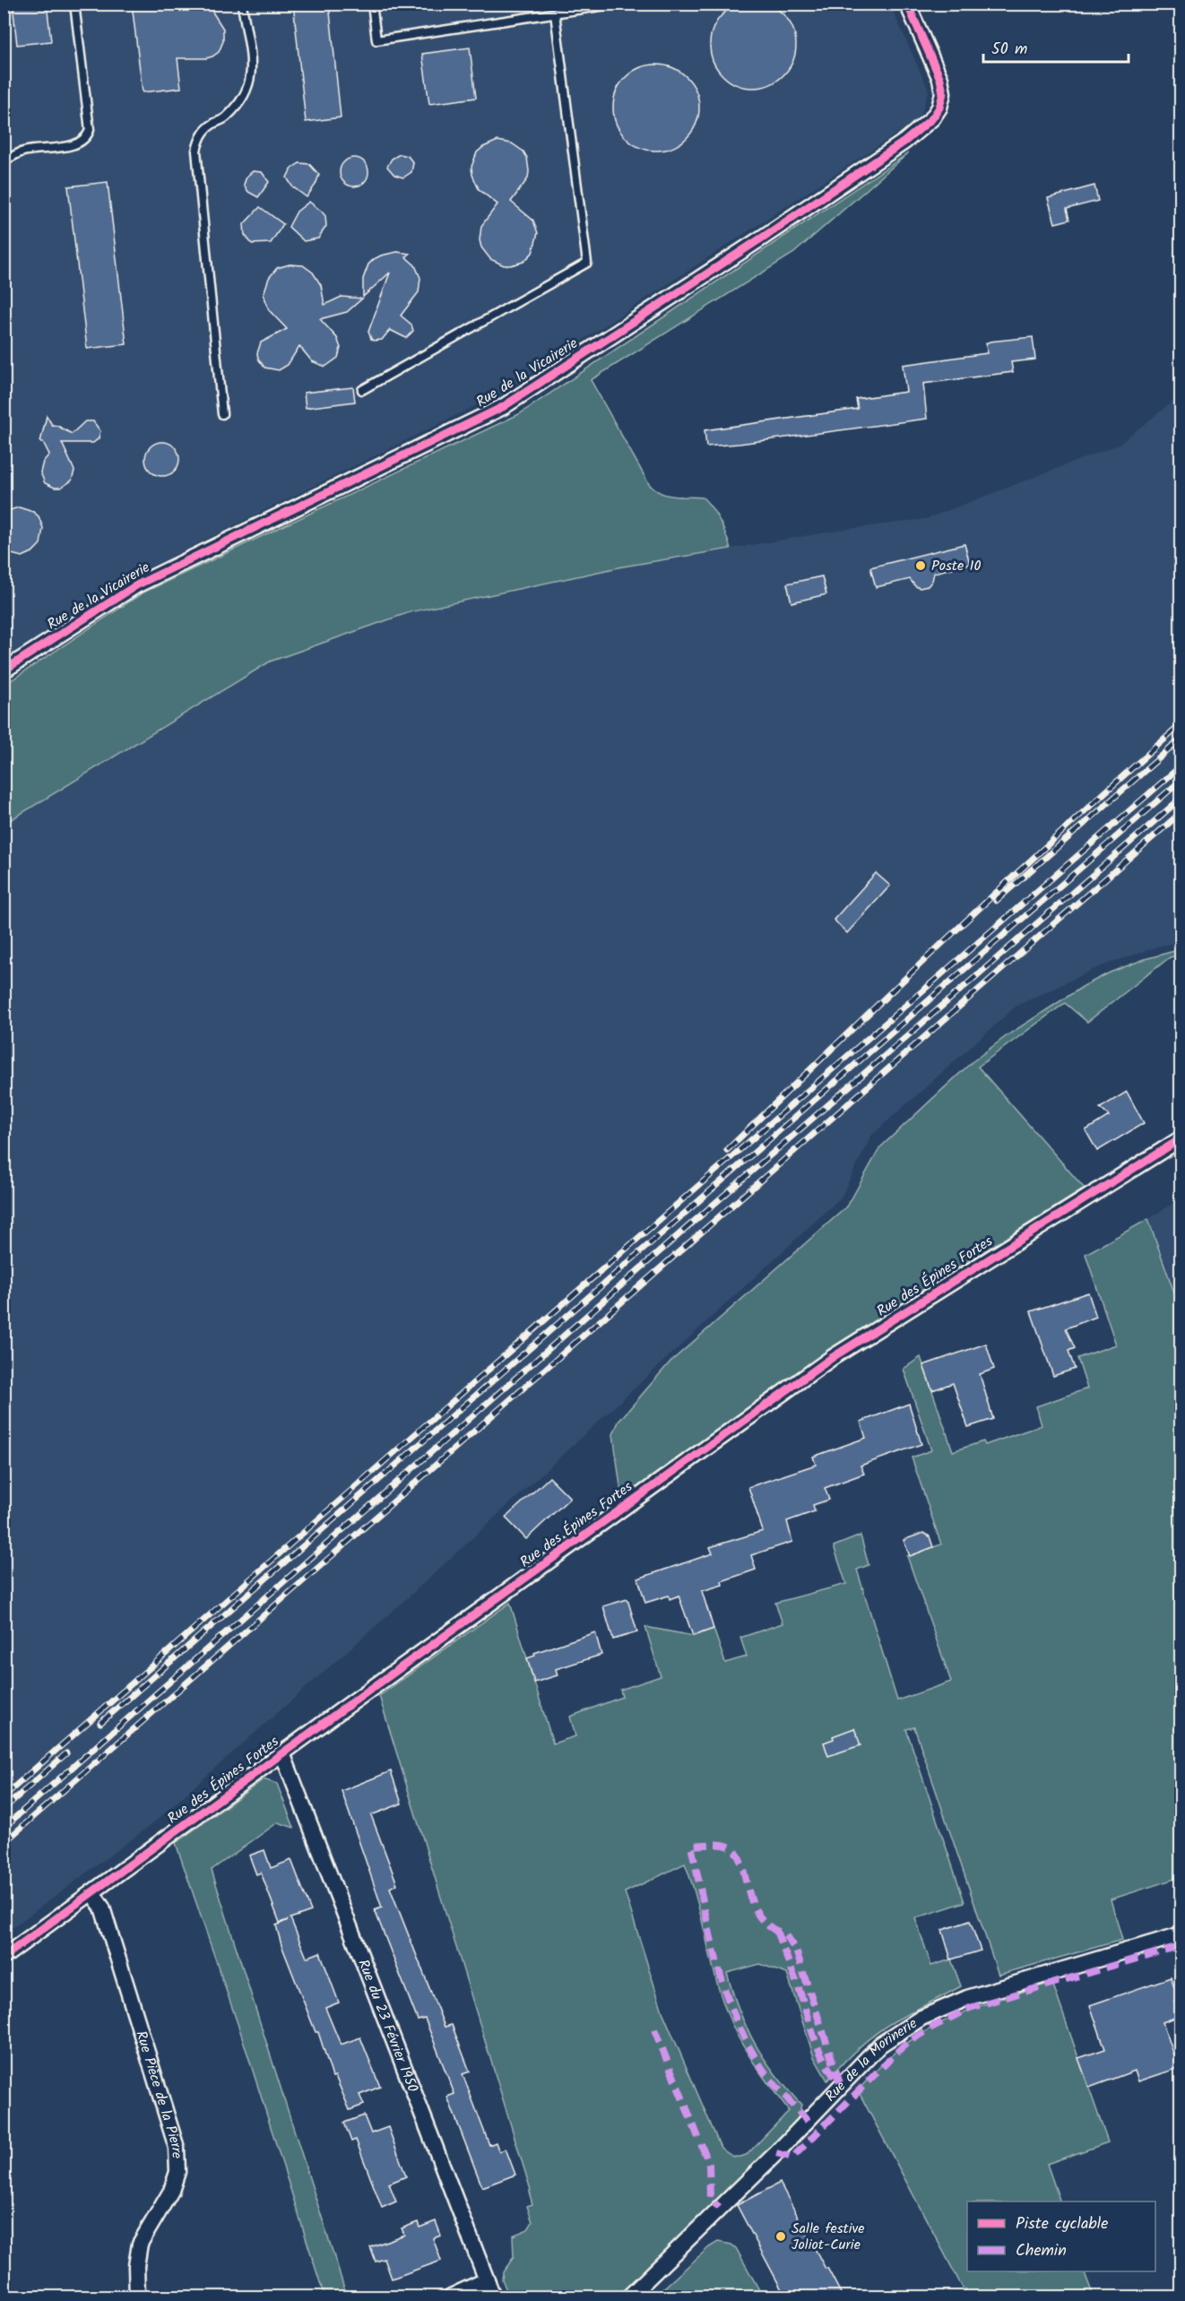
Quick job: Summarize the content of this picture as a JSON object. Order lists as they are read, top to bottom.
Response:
{
  "streets": {
    "street": [
      "Rue de la Vicairerie",
      "Rue des Épines Fortes",
      "Rue du 23 Février 1950",
      "Rue de la Morinerie",
      "Rue Pièce de la Pierre"
    ]
  },
  "crossings": [
    ["Rue des Épines Fortes", "Rue du 23 Février 1950"],
    ["Rue des Épines Fortes", "Rue Pièce de la Pierre"]
  ],
  "places": ["Poste 10", "Salle festive Joliot-Curie"],
  "legend": ["Piste cyclable", "Chemin"],
  "scale_bar": "50 m"
}
